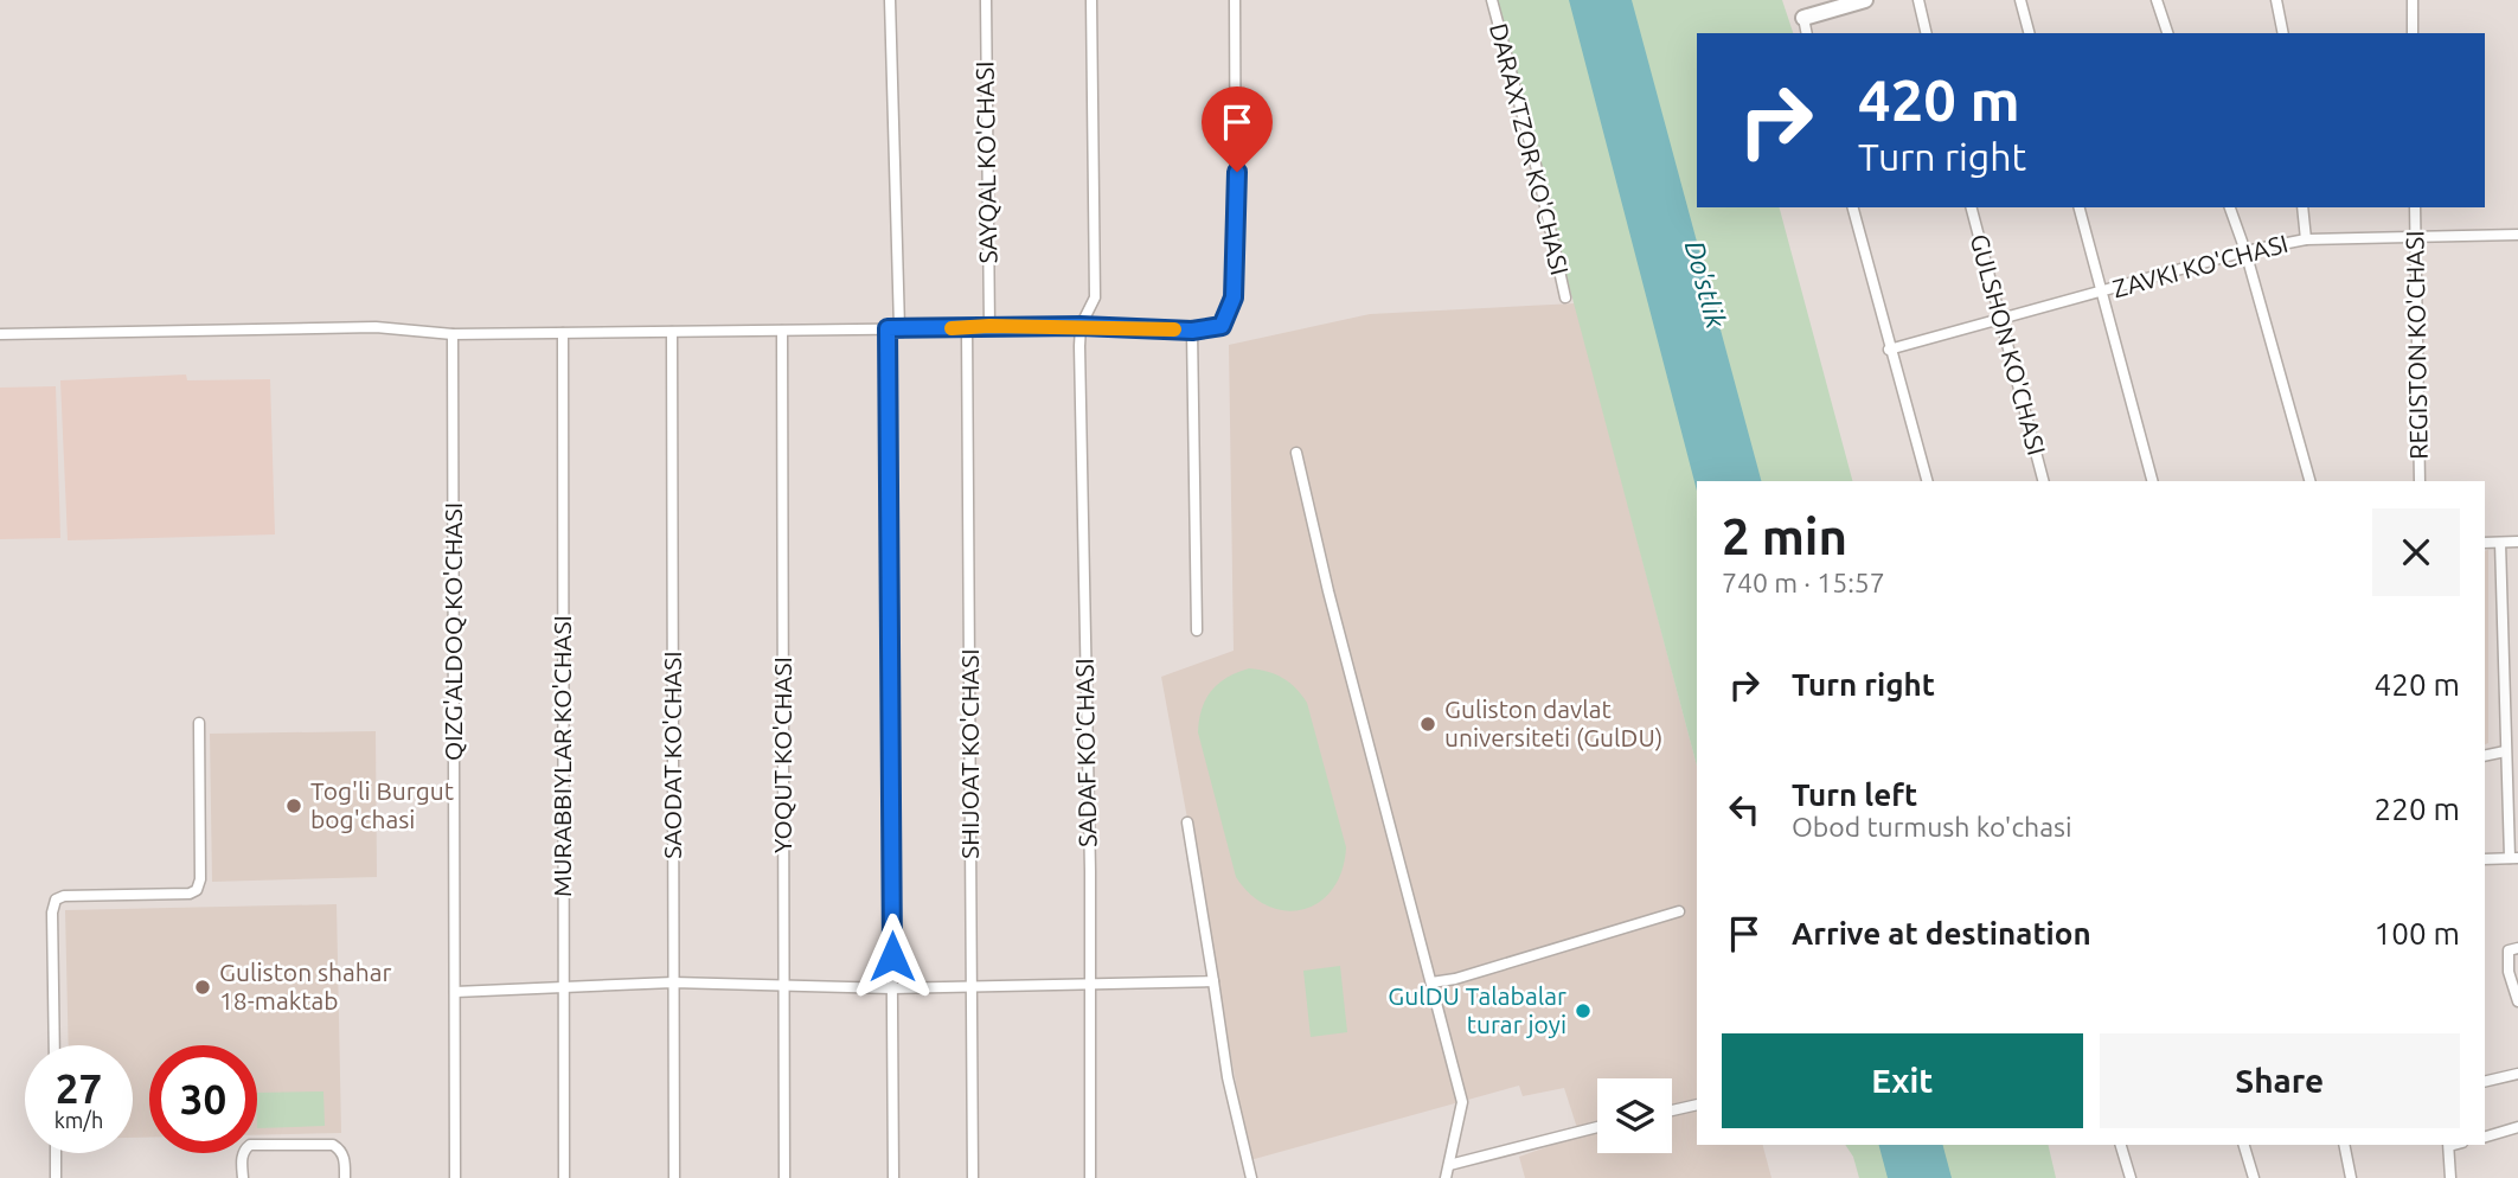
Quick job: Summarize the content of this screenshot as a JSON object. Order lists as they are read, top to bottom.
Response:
{
  "streets": {
    "street": [
      "DARAXTZOR KO'CHASI",
      "SAYQAL KO'CHASI",
      "ZAVKI KO'CHASI",
      "GULSHON KO'CHASI",
      "REGISTON KO'CHASI",
      "QIZG'ALDOQ KO'CHASI",
      "SADAF KO'CHASI",
      "SHIJOAT KO'CHASI",
      "SAODAT KO'CHASI",
      "YOQUT KO'CHASI",
      "MURABBIYLAR KO'CHASI"
    ]
  },
  "crossings": [
    ["ZAVKI KO'CHASI", "GULSHON KO'CHASI"],
    ["ZAVKI KO'CHASI", "REGISTON KO'CHASI"]
  ],
  "water": ["Do'stlik"],
  "places": [
    "Guliston davlat universiteti (GulDU)",
    "Tog'li Burgut bog'chasi",
    "Guliston shahar 18-maktab",
    "GulDU Talabalar turar joyi"
  ],
  "page": {
    "turn": ["420 m", "Turn right"],
    "heading": ["2 min", "740 m · 15:57"],
    "list": [
      {
        "name": "Turn right",
        "value": "420 m"
      },
      {
        "name": "Turn left",
        "note": "Obod turmush ko'chasi",
        "value": "220 m"
      },
      {
        "name": "Arrive at destination",
        "value": "100 m"
      }
    ],
    "buttons": ["Exit", "Share"],
    "speed": "27 km/h",
    "limit": "30"
  }
}
